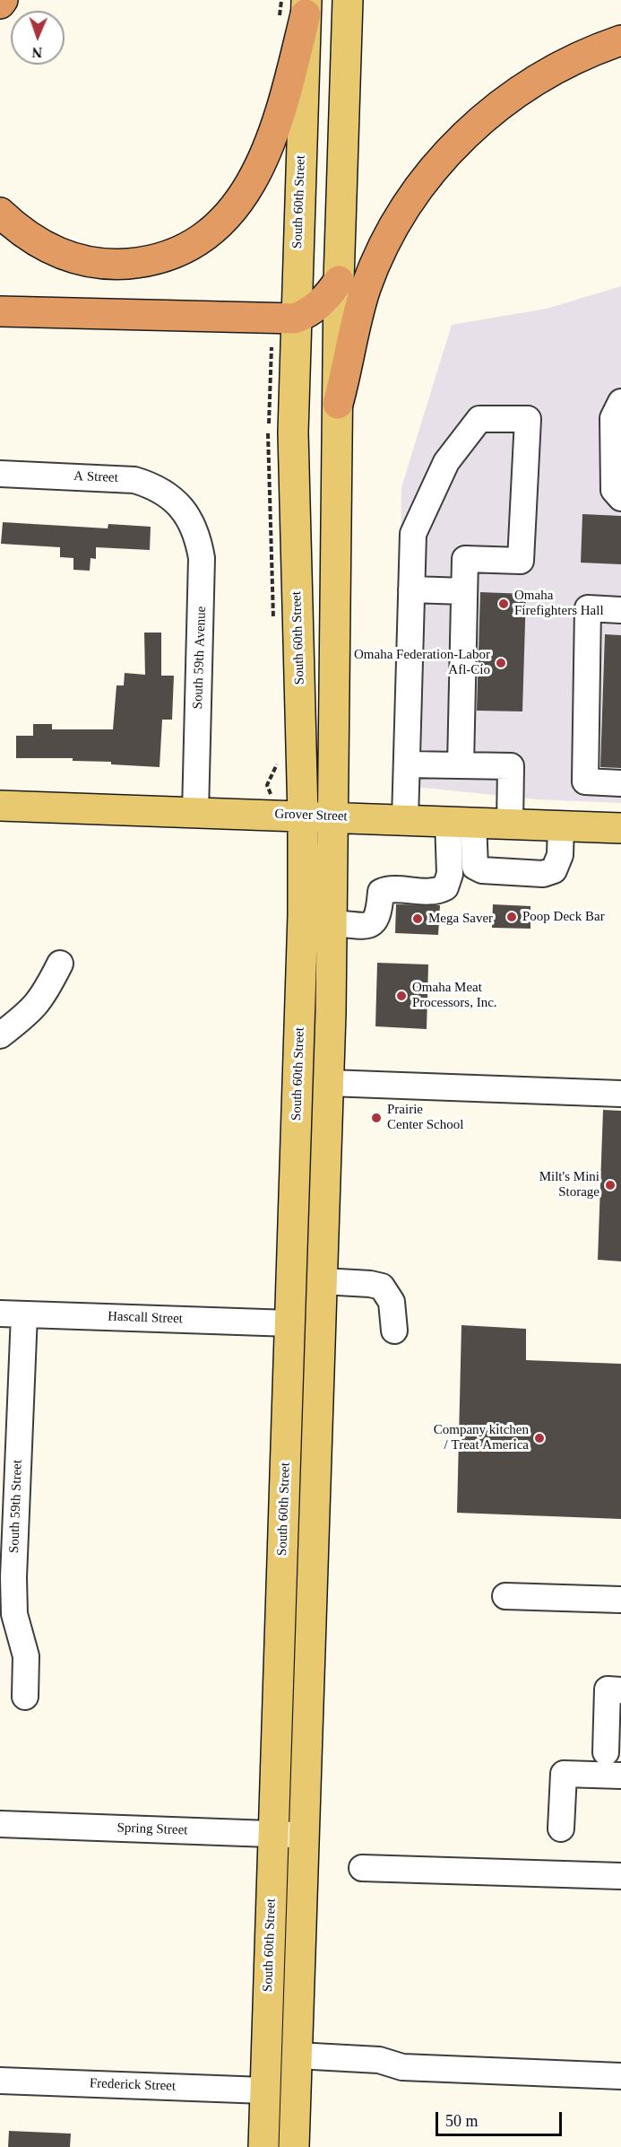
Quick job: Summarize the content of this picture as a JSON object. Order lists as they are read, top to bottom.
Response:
{
  "streets": {
    "main road": ["South 60th Street", "Grover Street"],
    "street": [
      "A Street",
      "South 59th Avenue",
      "Hascall Street",
      "South 59th Street",
      "Spring Street",
      "Frederick Street"
    ]
  },
  "crossings": [
    ["South 60th Street", "Grover Street"],
    ["South 60th Street", "Hascall Street"],
    ["South 60th Street", "Spring Street"],
    ["South 60th Street", "Frederick Street"],
    ["A Street", "South 59th Avenue"],
    ["South 59th Avenue", "Grover Street"],
    ["Hascall Street", "South 59th Street"]
  ],
  "places": [
    "Omaha Firefighters Hall",
    "Omaha Federation-Labor Afl-Cio",
    "Poop Deck Bar",
    "Mega Saver",
    "Omaha Meat Processors, Inc.",
    "Prairie Center School",
    "Milt's Mini Storage",
    "Company kitchen / Treat America"
  ],
  "scale_bar": "50 m",
  "north": "bottom"
}
